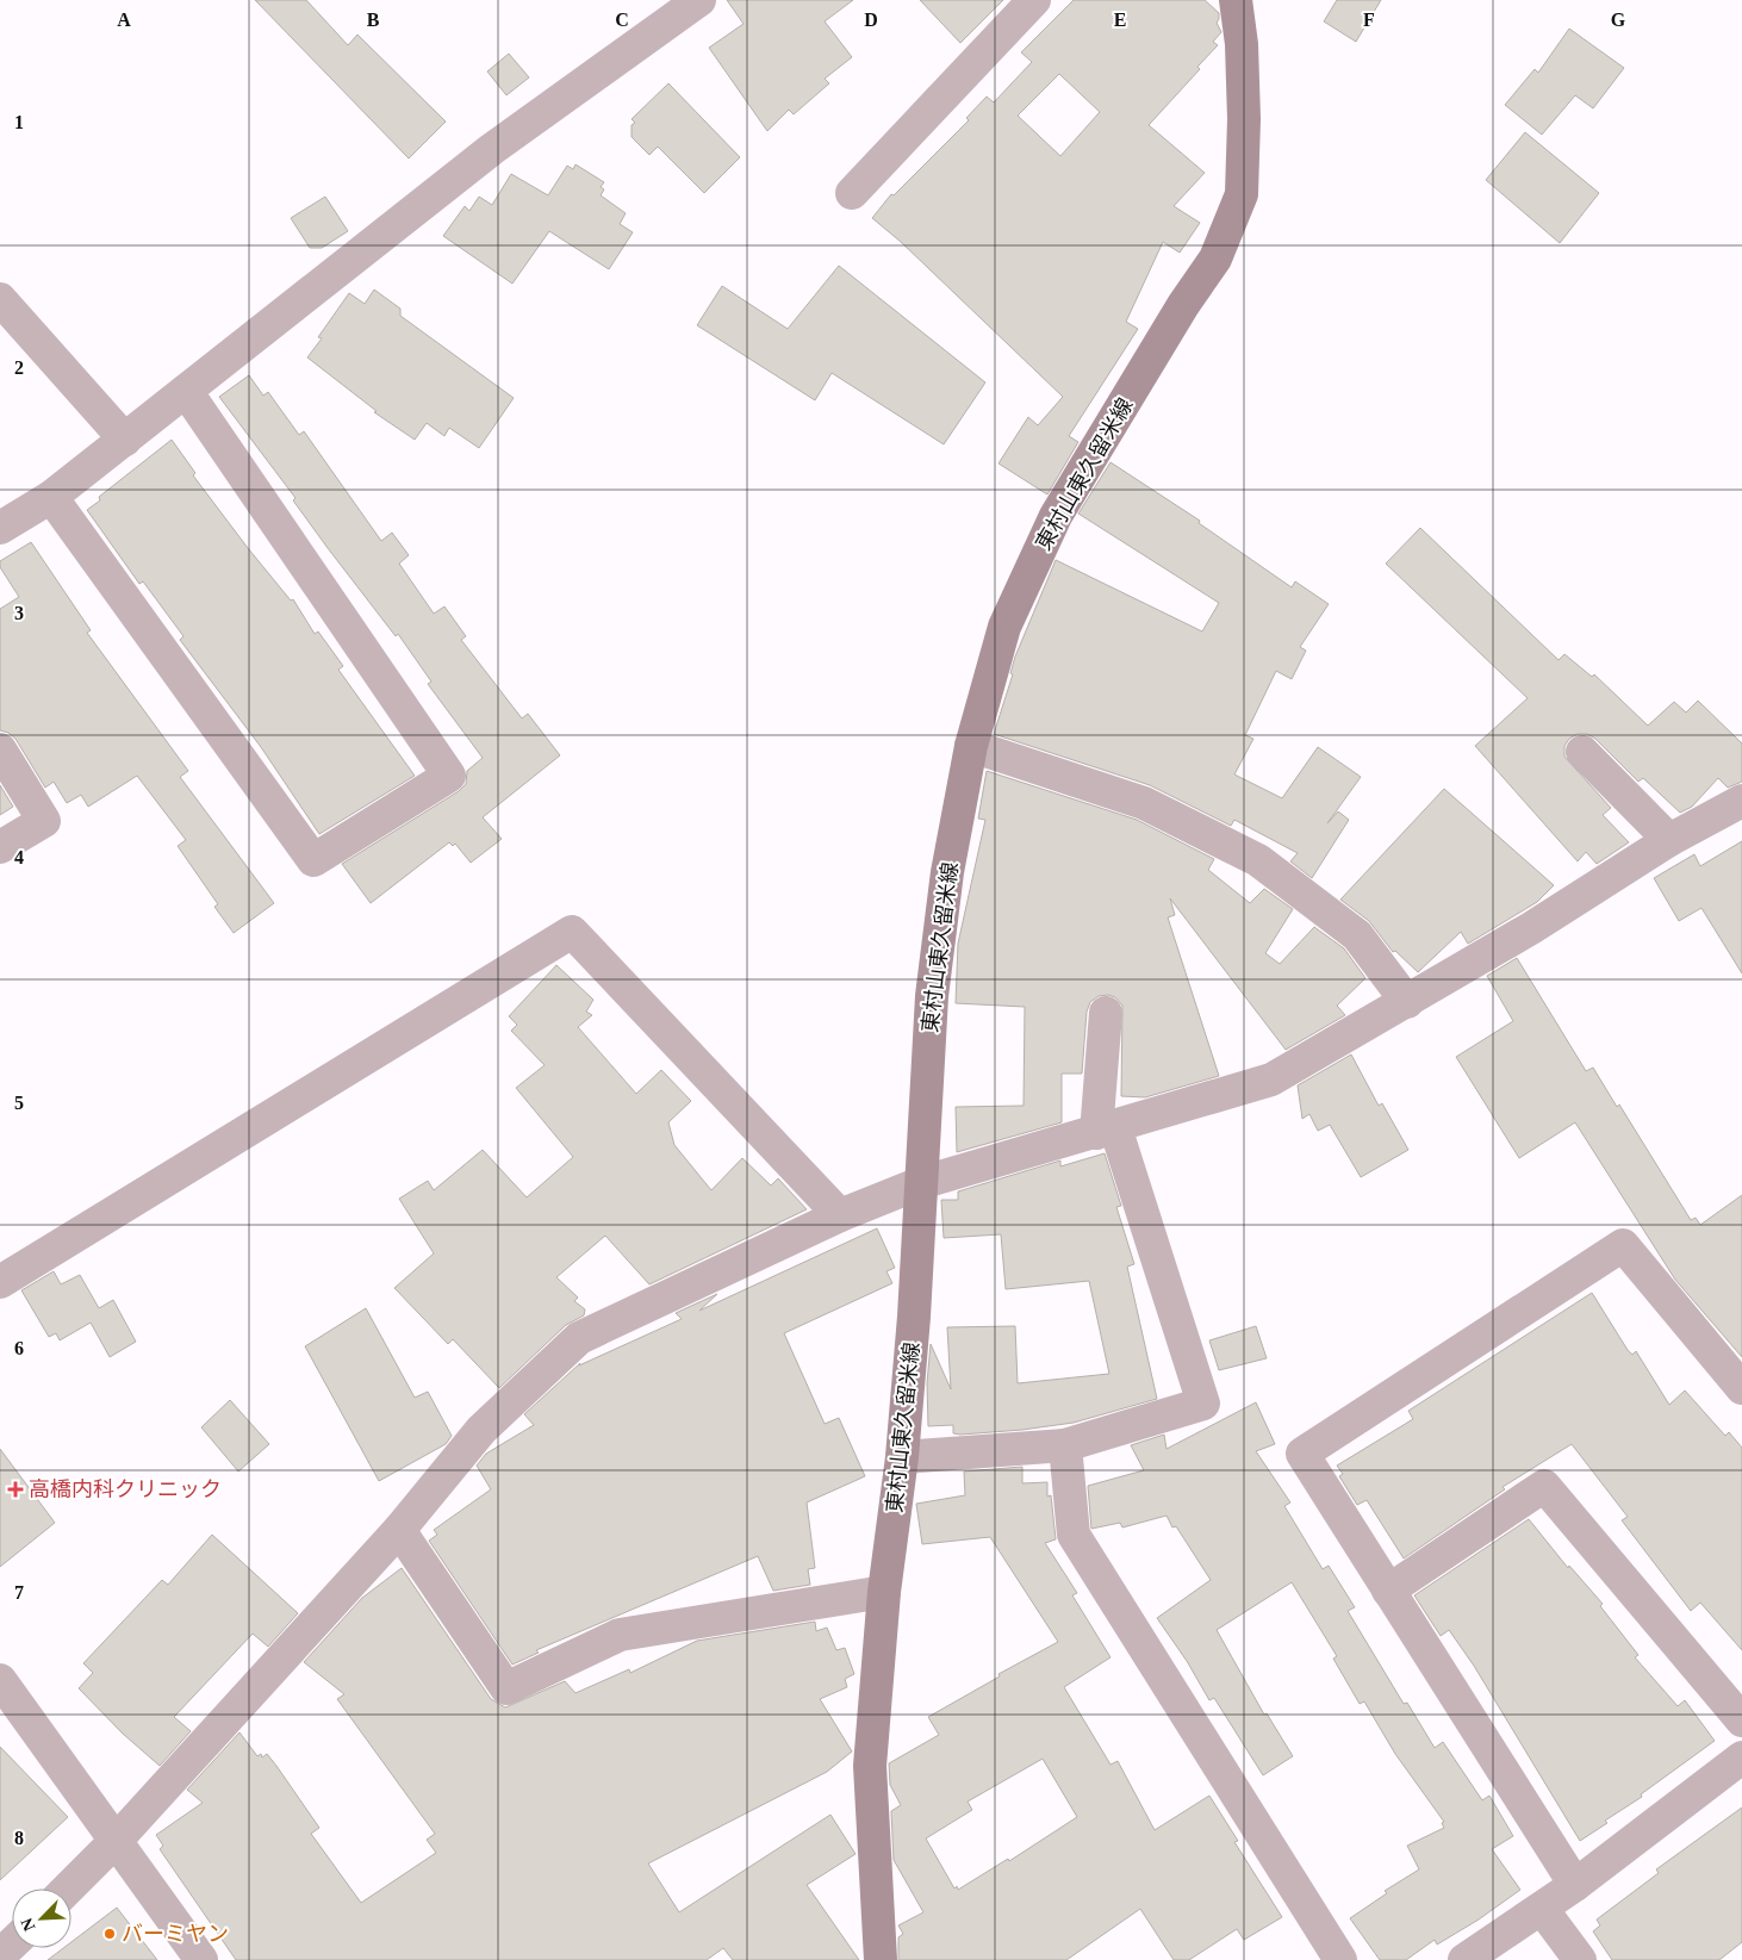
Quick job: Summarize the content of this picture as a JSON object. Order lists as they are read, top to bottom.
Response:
{
  "streets": {
    "main road": ["東村山東久留米線"]
  },
  "places": {
    "health": ["高橋内科クリニック"],
    "other": ["バーミヤン"]
  },
  "north": "bottom left",
  "grid": {
    "columns": [
      "A",
      "B",
      "C",
      "D",
      "E",
      "F",
      "G"
    ],
    "rows": [
      "1",
      "2",
      "3",
      "4",
      "5",
      "6",
      "7",
      "8"
    ]
  }
}
